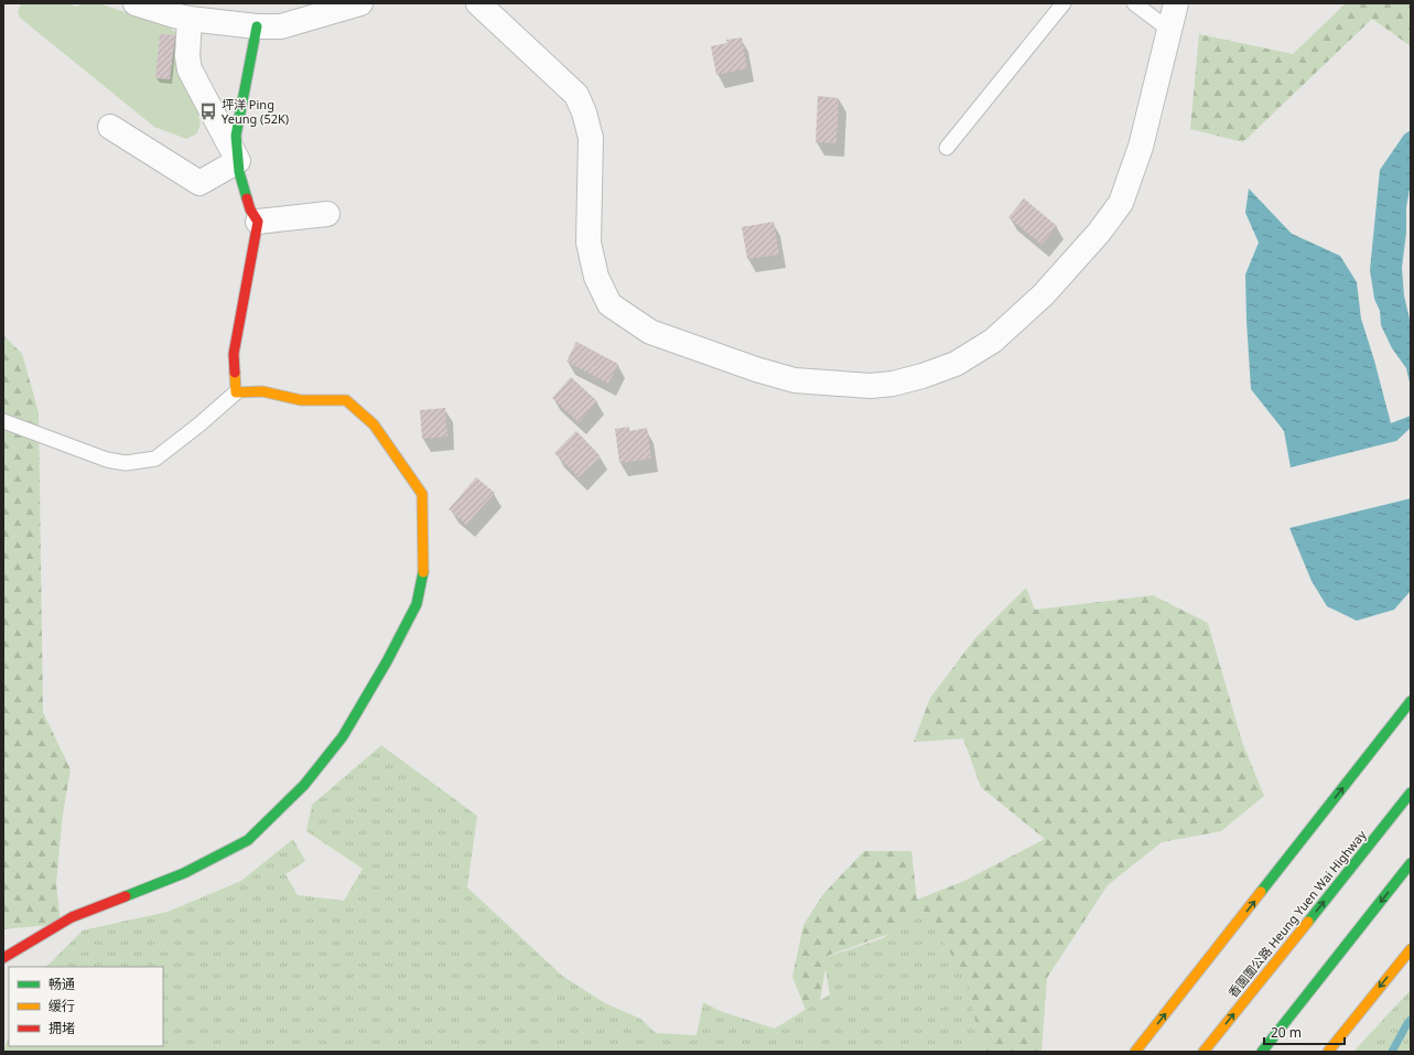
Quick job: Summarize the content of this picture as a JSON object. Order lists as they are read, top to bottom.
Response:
{
  "streets": {
    "main road": ["香園圍公路 Heung Yuen Wai Highway"]
  },
  "places": {
    "bus stop": ["坪洋 Ping Yeung (52K)"]
  },
  "legend": ["畅通", "缓行", "拥堵"],
  "scale_bar": "20 m"
}
